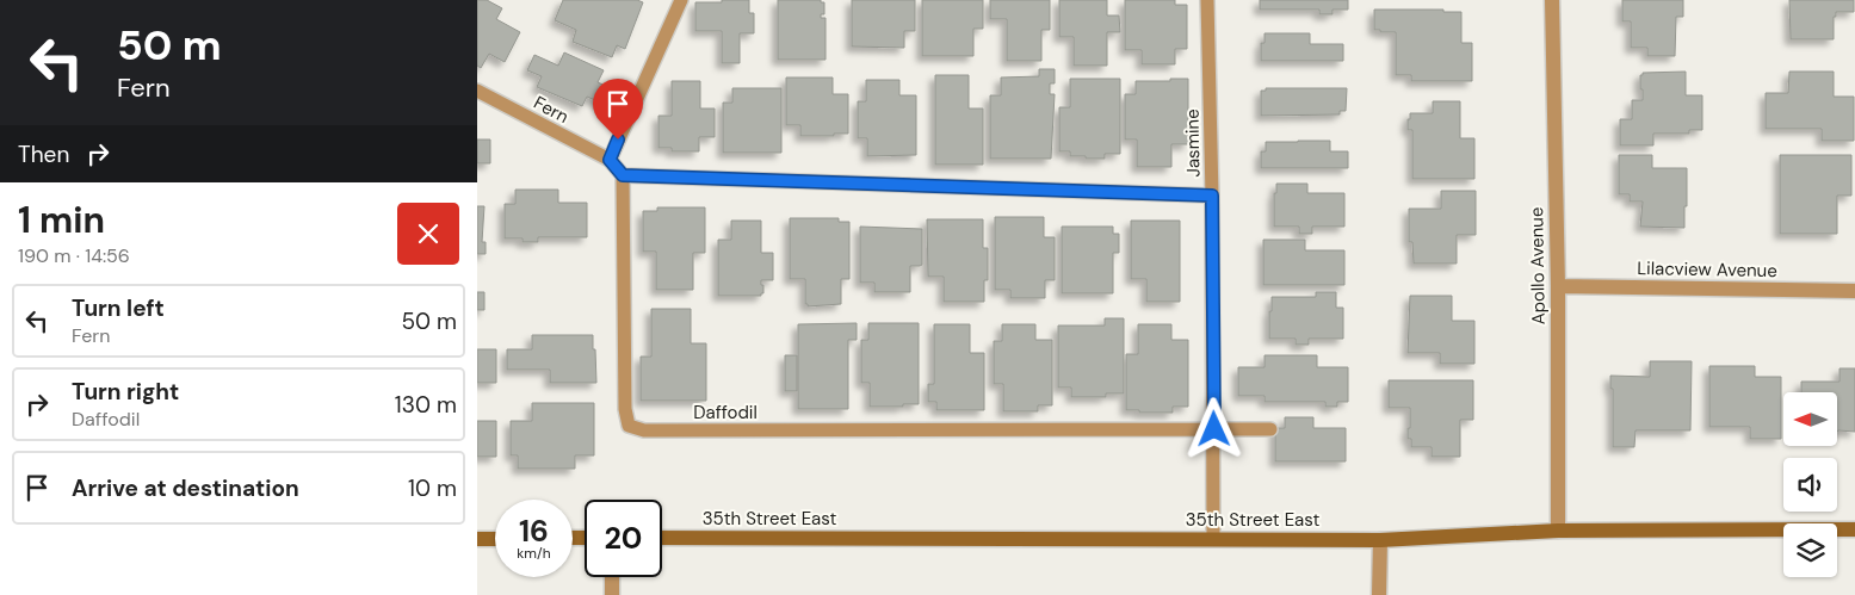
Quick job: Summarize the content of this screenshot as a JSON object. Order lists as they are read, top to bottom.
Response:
{
  "streets": {
    "street": ["Apollo Avenue", "Lilacview Avenue", "35th Street East"],
    "lane": ["Fern", "Jasmine", "Daffodil"]
  },
  "crossings": [
    ["Jasmine", "Daffodil"],
    ["Jasmine", "35th Street East"],
    ["Apollo Avenue", "Lilacview Avenue"],
    ["Apollo Avenue", "35th Street East"]
  ],
  "north": "left",
  "page": {
    "turn": ["50 m", "Fern"],
    "then": "Then",
    "heading": ["1 min", "190 m · 14:56"],
    "list": [
      {
        "name": "Turn left",
        "note": "Fern",
        "value": "50 m"
      },
      {
        "name": "Turn right",
        "note": "Daffodil",
        "value": "130 m"
      },
      {
        "name": "Arrive at destination",
        "value": "10 m"
      }
    ],
    "speed": "16 km/h",
    "limit": "20"
  }
}
